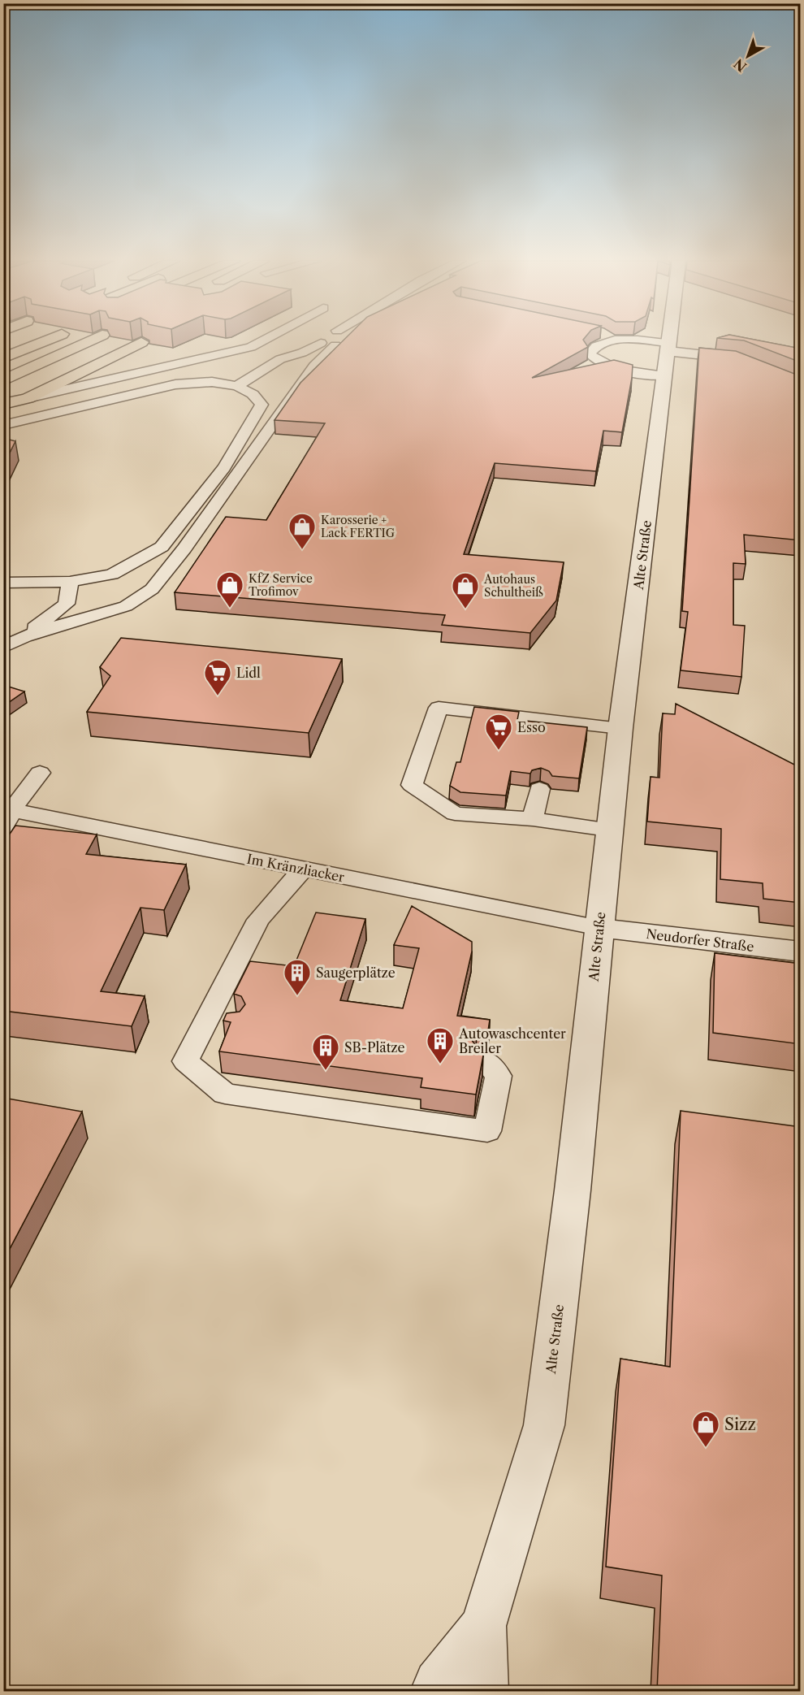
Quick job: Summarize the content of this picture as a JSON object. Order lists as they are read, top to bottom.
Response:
{
  "streets": {
    "street": ["Alte Straße", "Neudorfer Straße"],
    "lane": ["Im Kränzliacker"]
  },
  "crossings": [
    ["Alte Straße", "Im Kränzliacker"],
    ["Alte Straße", "Neudorfer Straße"],
    ["Im Kränzliacker", "Neudorfer Straße"]
  ],
  "places": {
    "shop": [
      "Karosserie + Lack FERTIG",
      "KfZ Service Trofimov",
      "Autohaus Schultheiß",
      "Sizz"
    ],
    "supermarket": ["Lidl", "Esso"],
    "building": ["Saugerplätze", "Autowaschcenter Breiler", "SB-Plätze"]
  },
  "north": "bottom left"
}
